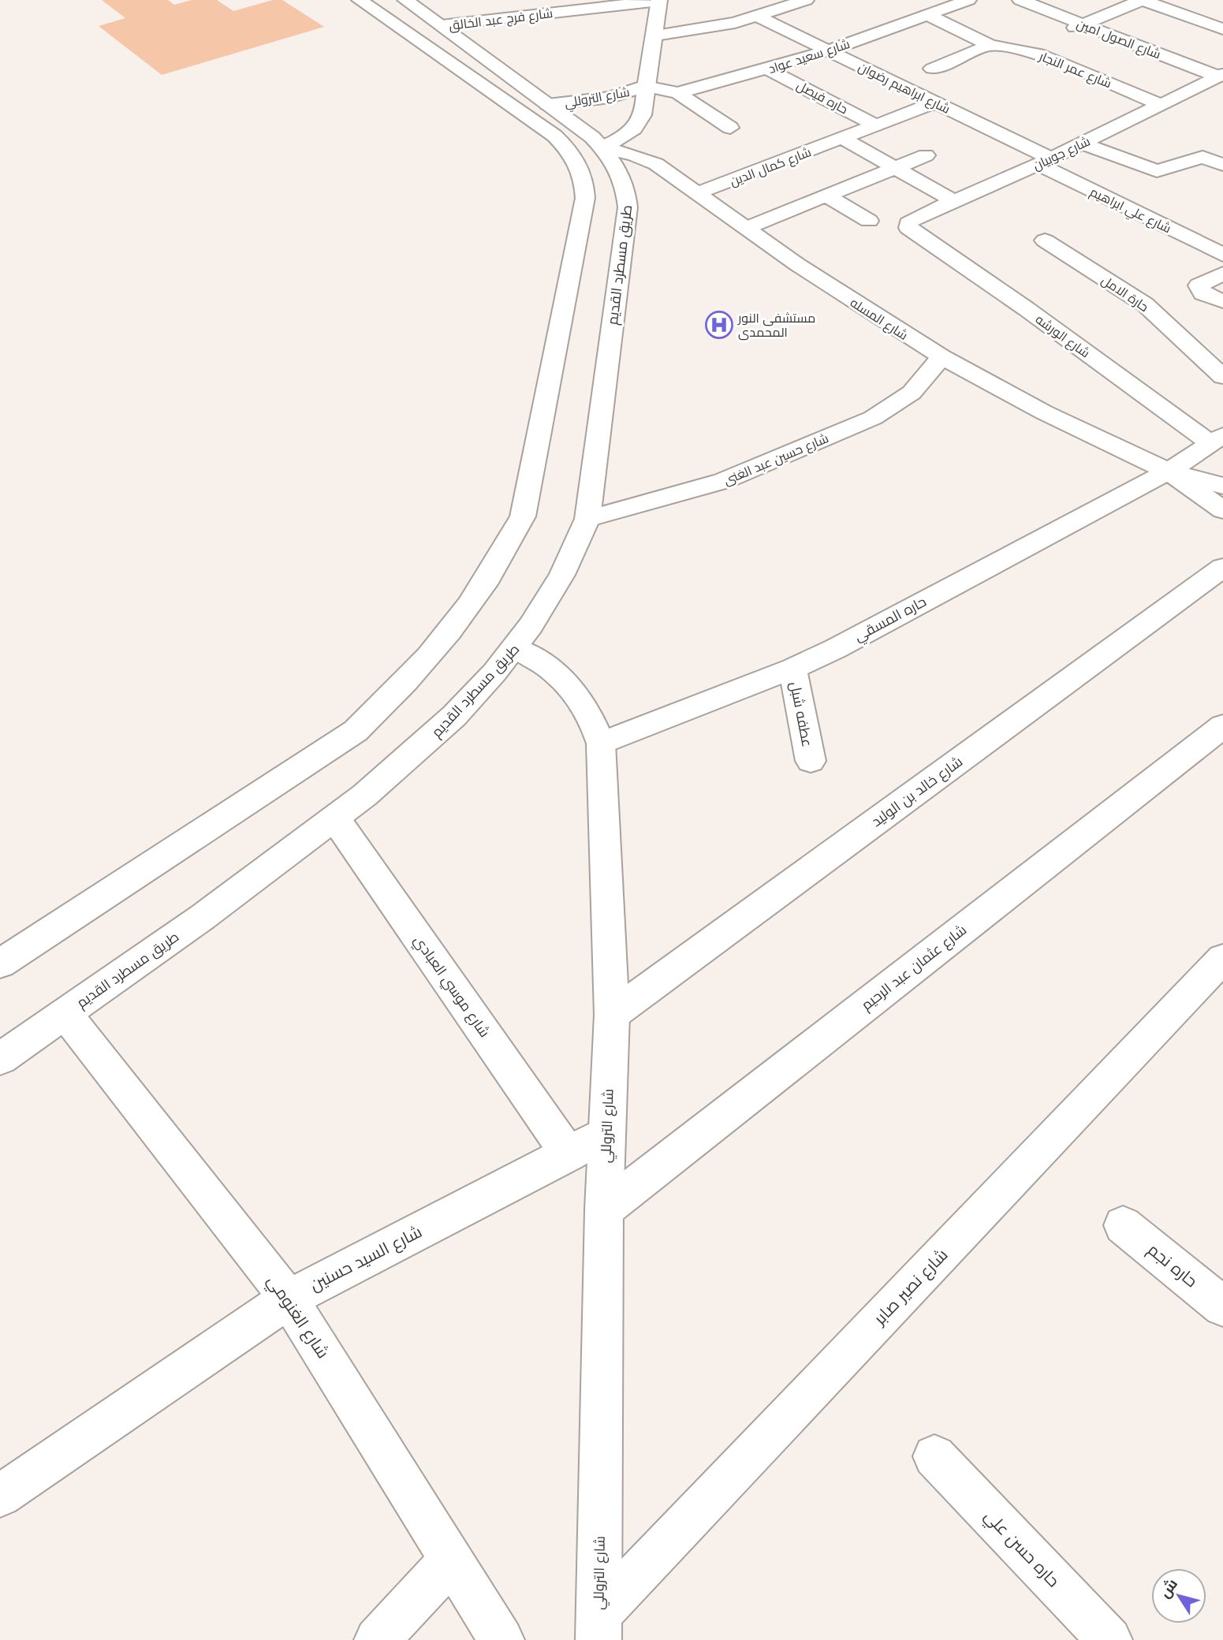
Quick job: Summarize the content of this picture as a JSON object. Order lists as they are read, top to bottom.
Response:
{
  "streets": {
    "street": [
      "شارع فرج عبد الخالق",
      "شارع الصول امين",
      "شارع سعيد عواد",
      "شارع عمر النجار",
      "شارع ابراهيم رضوان",
      "شارع التروللي",
      "حاره فيصل",
      "شارع جوبيان",
      "شارع كمال الدين",
      "شارع علي ابراهيم",
      "طريق مسطرد القديم",
      "حارة الامل",
      "شارع المسله",
      "شارع الورشه",
      "شارع حسين عبد الغنى",
      "حاره المسقي",
      "عطفه شبل",
      "شارع خالد بن الوليد",
      "شارع عثمان عبد الرحيم",
      "شارع موسي العبادي",
      "شارع السيد حسنين",
      "حاره نجم",
      "شارع نصير صابر",
      "شارع الغنومي",
      "حاره حسن علي"
    ]
  },
  "crossings": [
    ["شارع فرج عبد الخالق", "شارع التروللي"],
    ["شارع فرج عبد الخالق", "طريق مسطرد القديم"],
    ["شارع الصول امين", "شارع جوبيان"],
    ["شارع سعيد عواد", "شارع عمر النجار"],
    ["شارع سعيد عواد", "شارع ابراهيم رضوان"],
    ["شارع سعيد عواد", "شارع التروللي"],
    ["شارع سعيد عواد", "حاره فيصل"],
    ["شارع عمر النجار", "شارع جوبيان"],
    ["شارع ابراهيم رضوان", "شارع جوبيان"],
    ["شارع ابراهيم رضوان", "شارع كمال الدين"],
    ["شارع ابراهيم رضوان", "شارع علي ابراهيم"],
    ["شارع التروللي", "طريق مسطرد القديم"],
    ["شارع التروللي", "شارع المسله"],
    ["شارع التروللي", "حاره المسقي"],
    ["شارع التروللي", "شارع خالد بن الوليد"],
    ["شارع التروللي", "شارع عثمان عبد الرحيم"],
    ["شارع التروللي", "شارع السيد حسنين"],
    ["شارع التروللي", "شارع نصير صابر"],
    ["حاره فيصل", "شارع كمال الدين"],
    ["شارع جوبيان", "شارع علي ابراهيم"],
    ["شارع جوبيان", "شارع الورشه"],
    ["شارع كمال الدين", "شارع المسله"],
    ["طريق مسطرد القديم", "شارع المسله"],
    ["طريق مسطرد القديم", "شارع حسين عبد الغنى"],
    ["طريق مسطرد القديم", "شارع موسي العبادي"],
    ["طريق مسطرد القديم", "شارع الغنومي"],
    ["شارع المسله", "شارع حسين عبد الغنى"],
    ["شارع المسله", "حاره المسقي"],
    ["شارع الورشه", "حاره المسقي"],
    ["حاره المسقي", "عطفه شبل"],
    ["شارع موسي العبادي", "شارع السيد حسنين"],
    ["شارع السيد حسنين", "شارع الغنومي"]
  ],
  "places": {
    "hospital": ["مستشفى النور المحمدى"]
  },
  "north": "top left"
}
